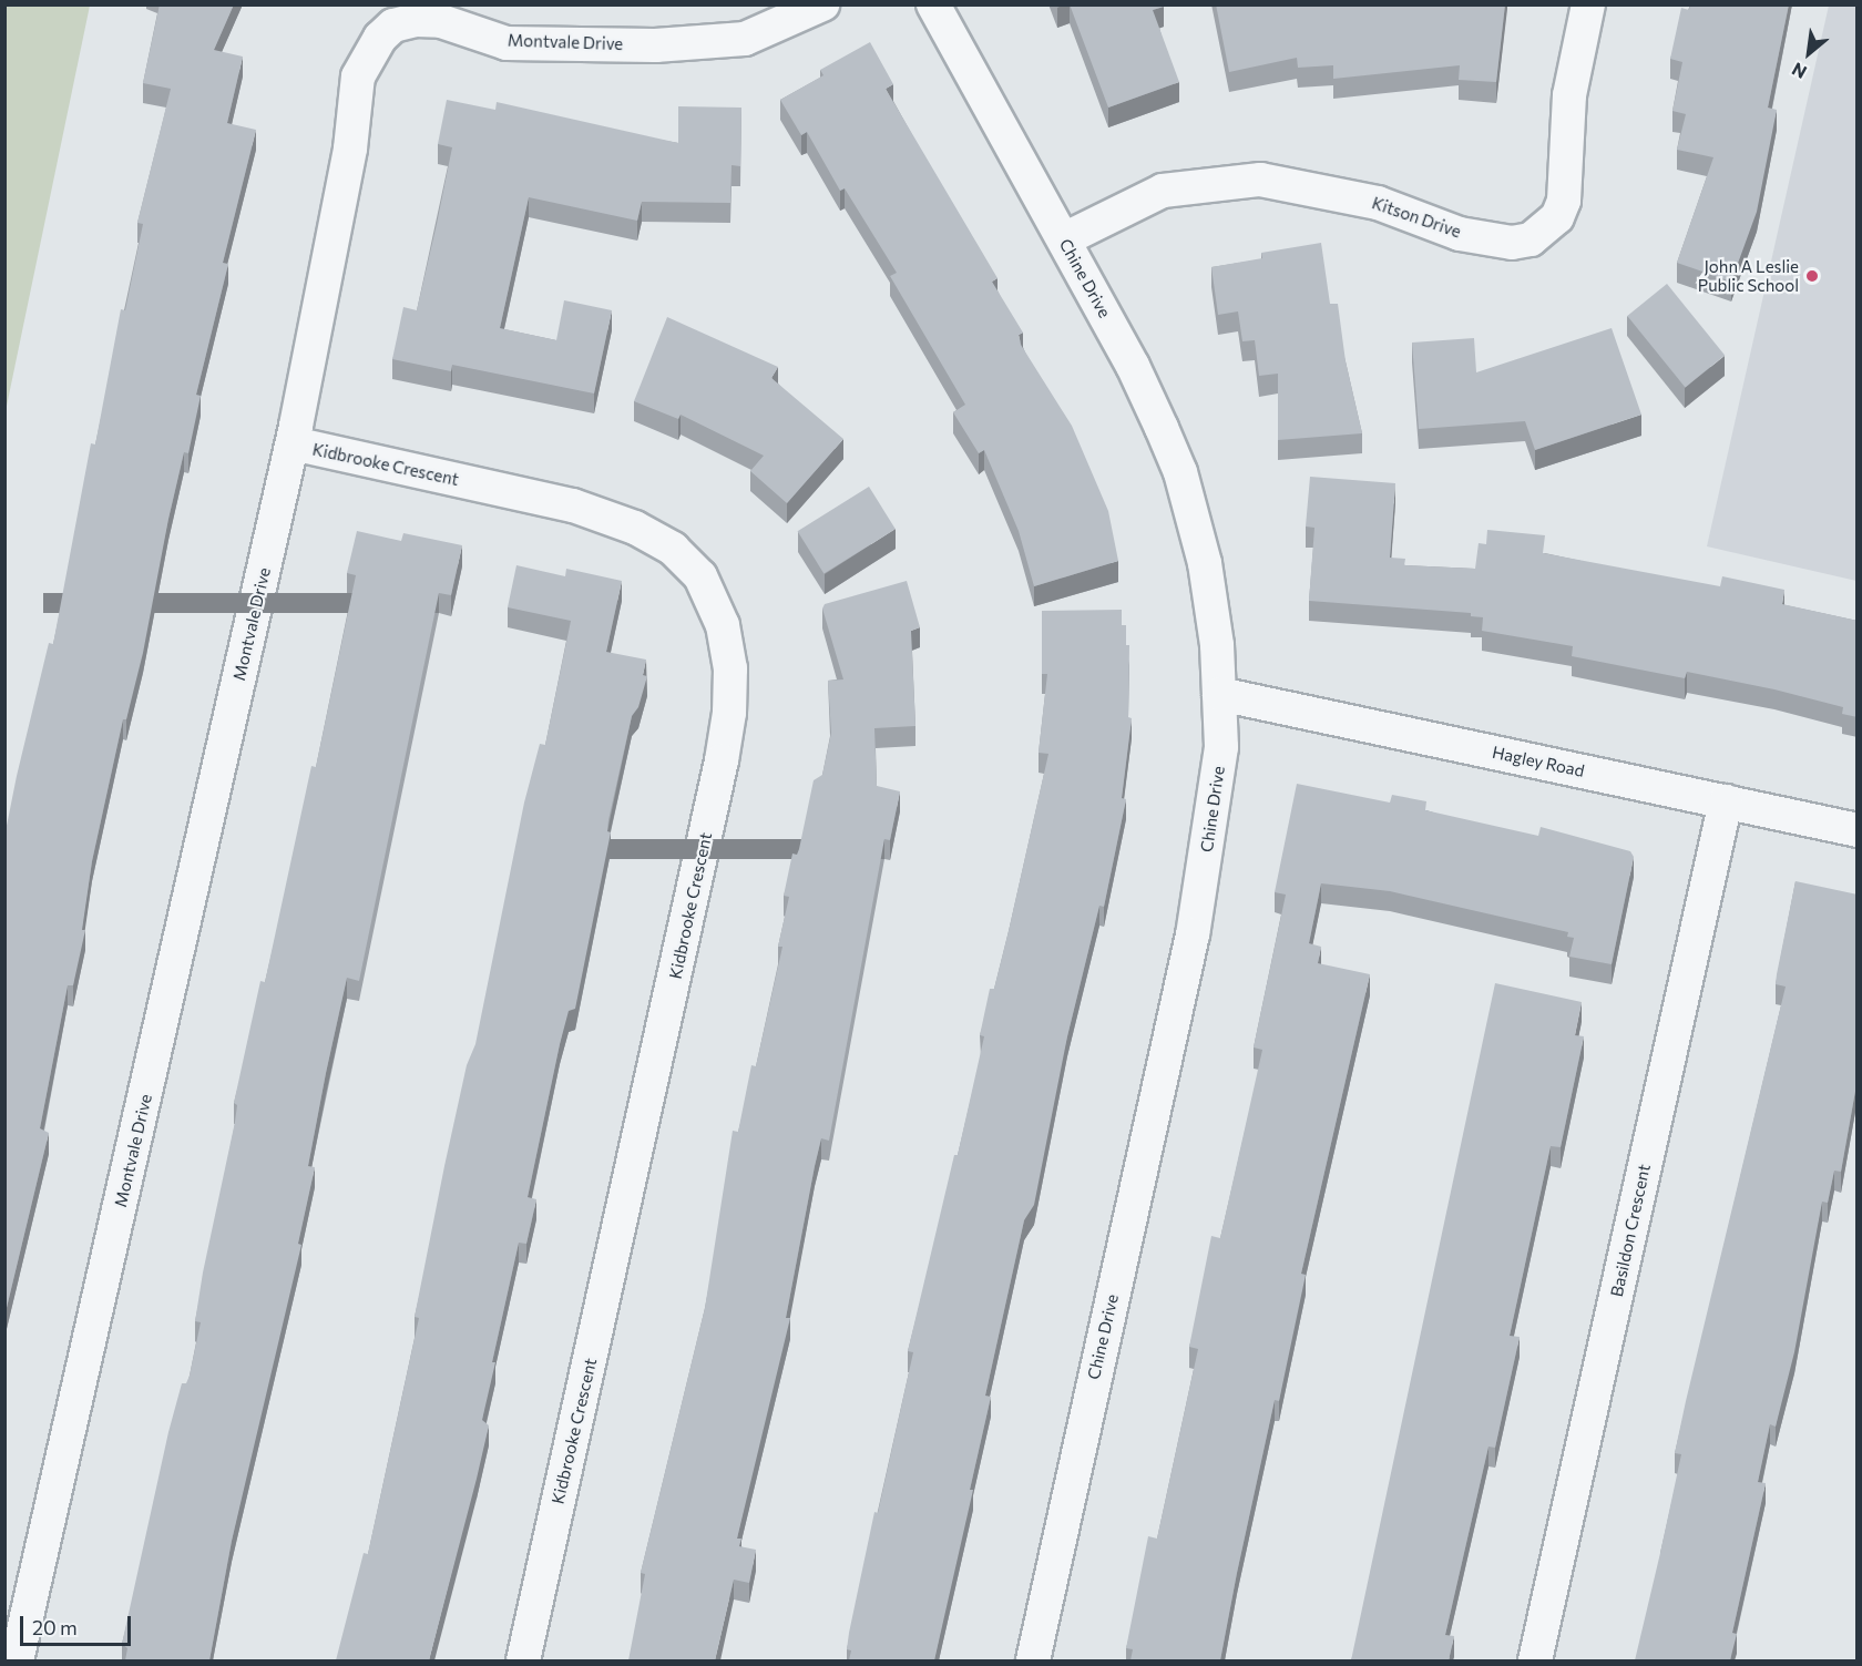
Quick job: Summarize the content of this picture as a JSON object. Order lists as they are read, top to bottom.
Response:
{
  "streets": {
    "street": [
      "Montvale Drive",
      "Kitson Drive",
      "Chine Drive",
      "Kidbrooke Crescent",
      "Hagley Road",
      "Basildon Crescent"
    ]
  },
  "crossings": [
    ["Montvale Drive", "Kidbrooke Crescent"],
    ["Kitson Drive", "Chine Drive"],
    ["Chine Drive", "Hagley Road"],
    ["Hagley Road", "Basildon Crescent"]
  ],
  "places": ["John A Leslie Public School"],
  "scale_bar": "20 m",
  "north": "bottom left"
}
